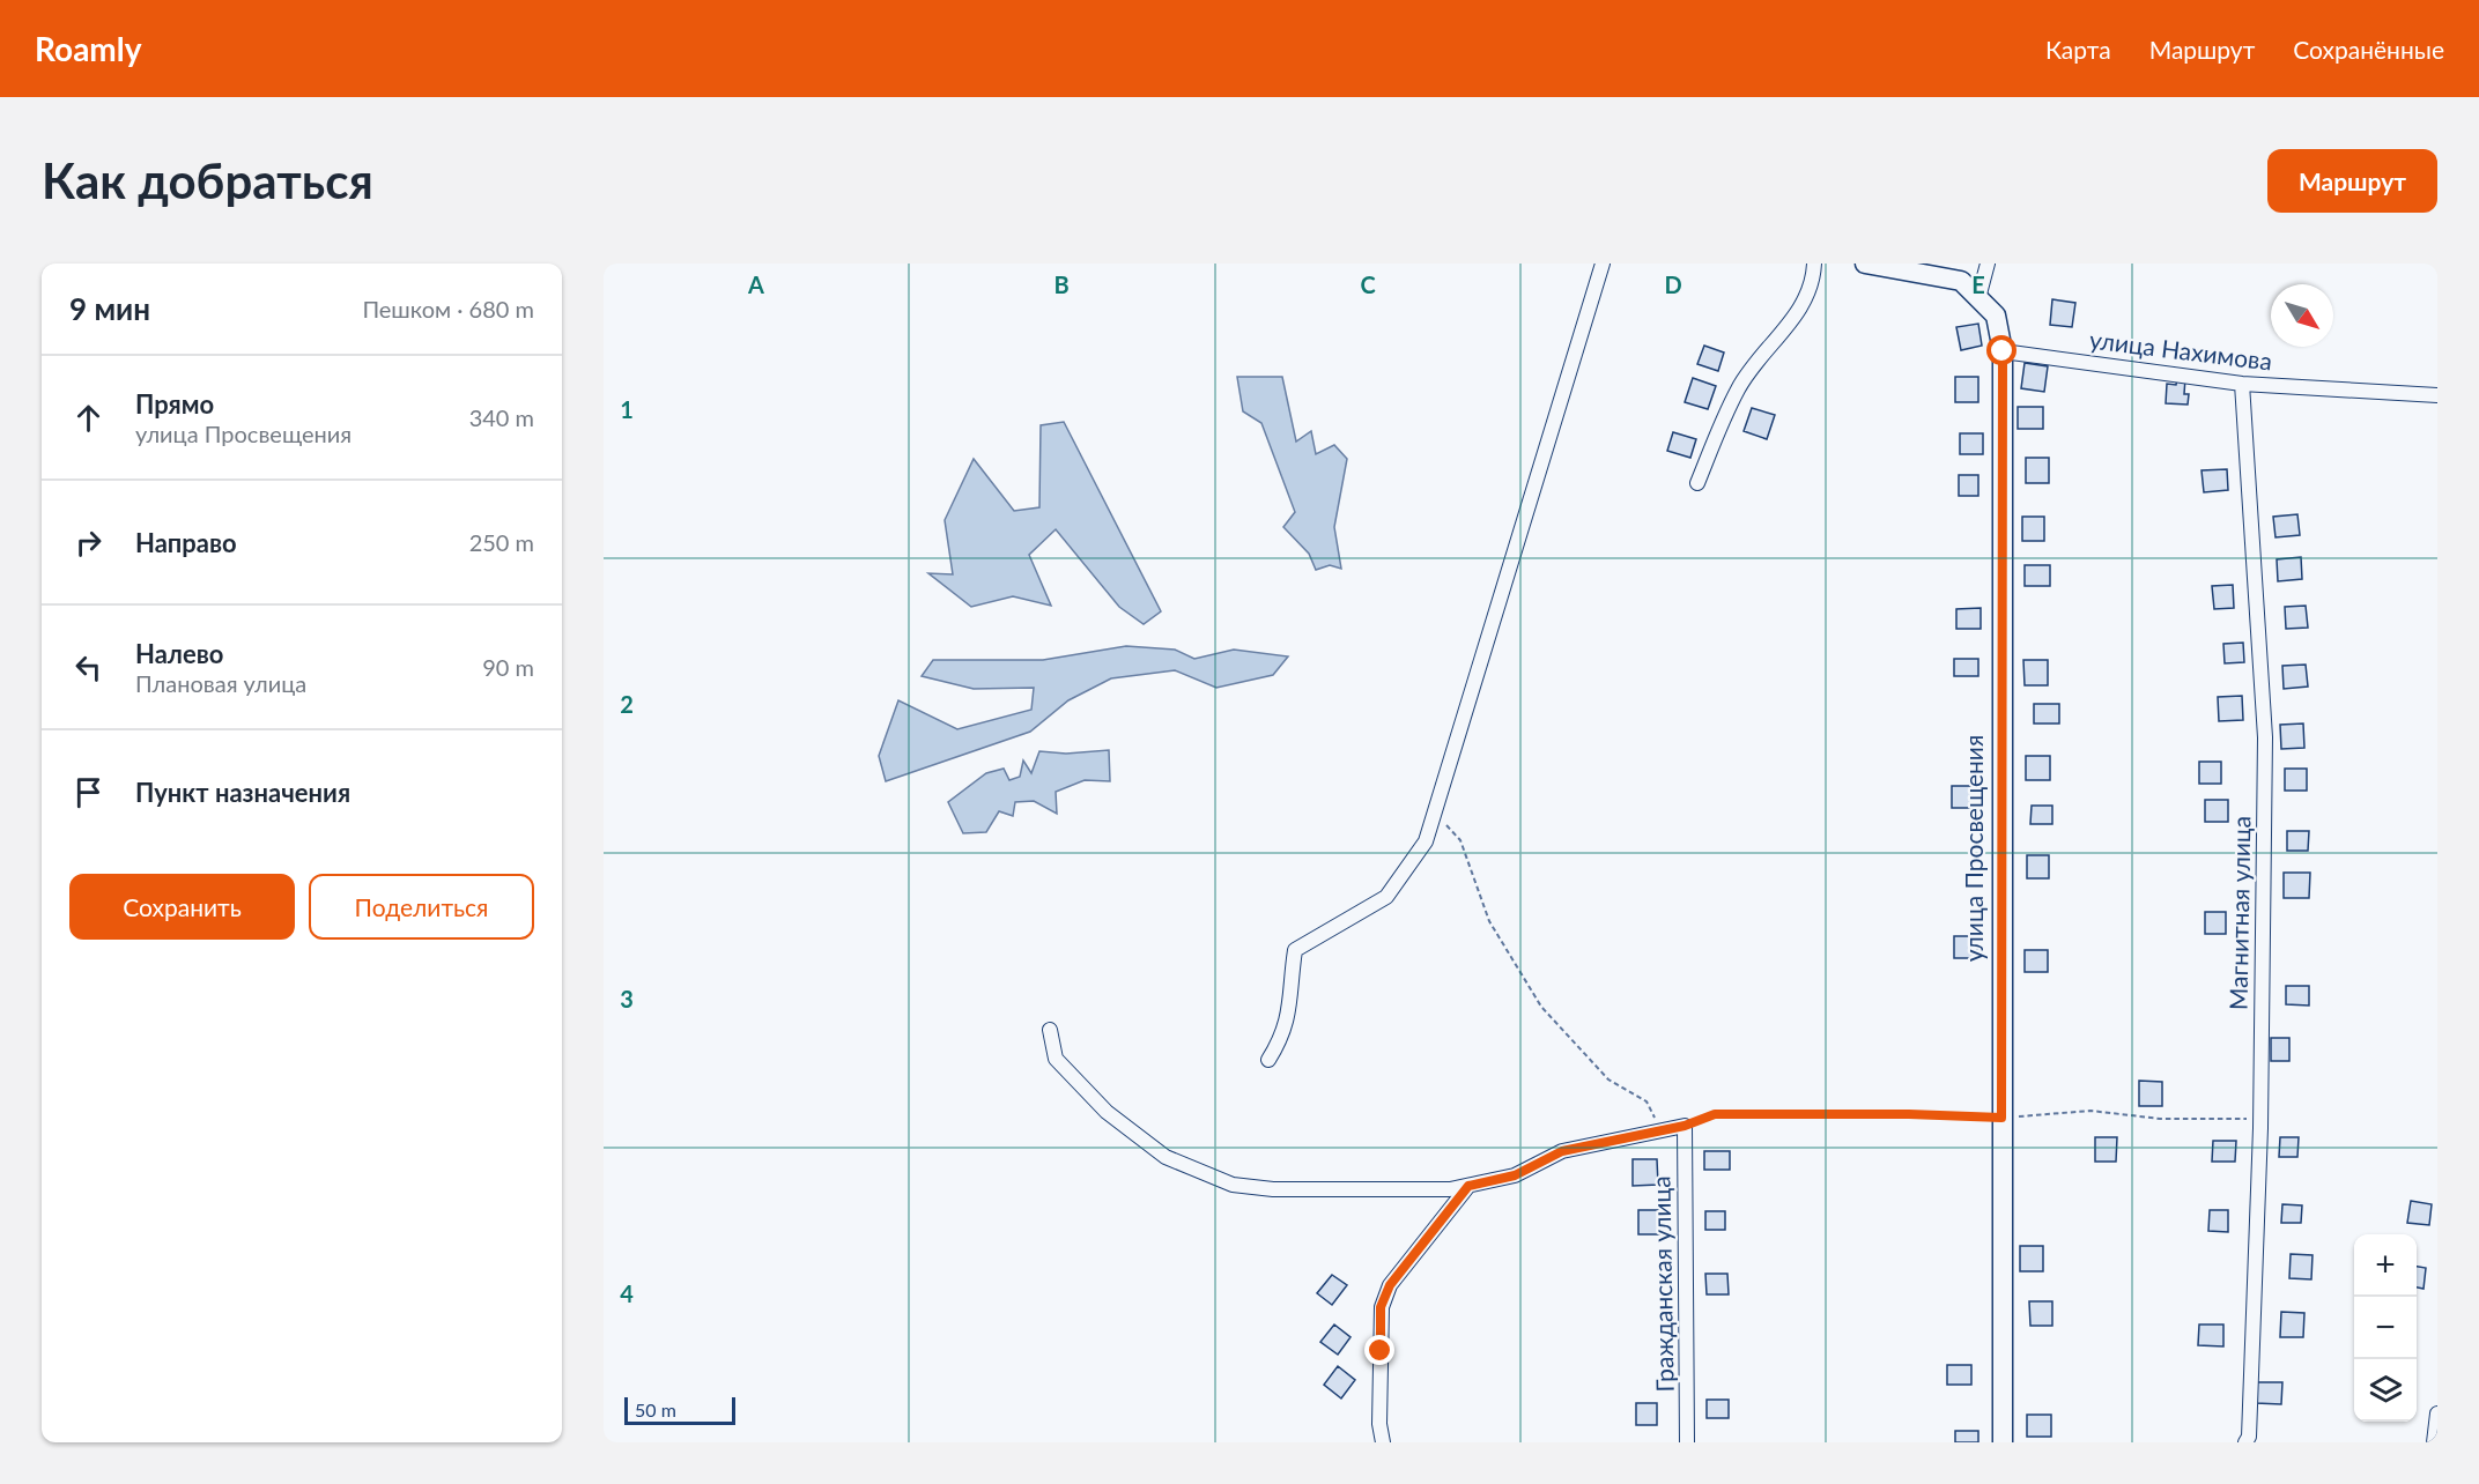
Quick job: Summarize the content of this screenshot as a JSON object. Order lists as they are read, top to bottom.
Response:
{
  "streets": {
    "street": [
      "улица Нахимова",
      "улица Просвещения",
      "Магнитная улица",
      "Гражданская улица"
    ]
  },
  "crossings": [
    ["улица Нахимова", "улица Просвещения"],
    ["улица Нахимова", "Магнитная улица"]
  ],
  "scale_bar": "50 m",
  "north": "bottom right",
  "page": {
    "header": "Roamly",
    "nav": ["Карта", "Маршрут", "Сохранённые"],
    "buttons": [
      "Маршрут",
      ["Сохранить", "Поделиться"]
    ],
    "title": "Как добраться",
    "heading": ["9 мин", "Пешком · 680 m"],
    "list": [
      ["Прямо", "улица Просвещения", "340 m"],
      ["Направо", "250 m"],
      ["Налево", "Плановая улица", "90 m"],
      "Пункт назначения"
    ],
    "map_buttons": ["+", "−"],
    "scale": "50 m"
  },
  "grid": {
    "columns": [
      "A",
      "B",
      "C",
      "D",
      "E"
    ],
    "rows": [
      "1",
      "2",
      "3",
      "4"
    ]
  }
}
